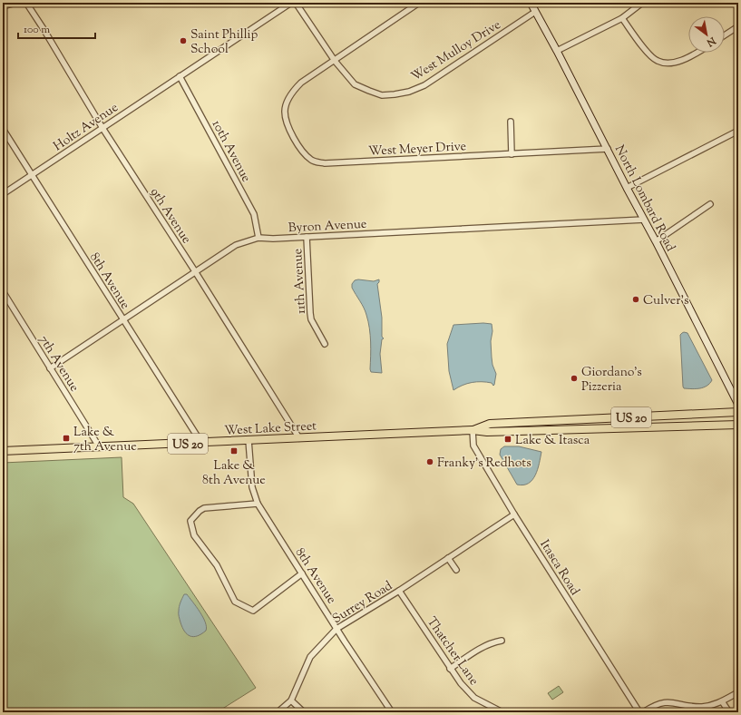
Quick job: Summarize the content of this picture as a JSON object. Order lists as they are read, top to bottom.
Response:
{
  "streets": {
    "main road": ["US 20", "West Lake Street"],
    "street": [
      "West Mulloy Drive",
      "Holtz Avenue",
      "West Meyer Drive",
      "10th Avenue",
      "North Lombard Road",
      "9th Avenue",
      "Byron Avenue",
      "8th Avenue",
      "11th Avenue",
      "7th Avenue",
      "Itasca Road",
      "Surrey Road",
      "Thatcher Lane"
    ]
  },
  "crossings": [
    ["West Mulloy Drive", "West Meyer Drive"],
    ["West Mulloy Drive", "North Lombard Road"],
    ["Holtz Avenue", "10th Avenue"],
    ["Holtz Avenue", "9th Avenue"],
    ["Holtz Avenue", "8th Avenue"],
    ["West Meyer Drive", "North Lombard Road"],
    ["10th Avenue", "Byron Avenue"],
    ["North Lombard Road", "Byron Avenue"],
    ["9th Avenue", "Byron Avenue"],
    ["9th Avenue", "West Lake Street"],
    ["Byron Avenue", "8th Avenue"],
    ["Byron Avenue", "11th Avenue"],
    ["Byron Avenue", "7th Avenue"],
    ["8th Avenue", "West Lake Street"],
    ["8th Avenue", "Surrey Road"],
    ["7th Avenue", "West Lake Street"],
    ["West Lake Street", "Itasca Road"],
    ["Itasca Road", "Surrey Road"],
    ["Surrey Road", "Thatcher Lane"]
  ],
  "places": {
    "other": [
      "Saint Phillip School",
      "Culver's",
      "Giordano's Pizzeria",
      "Franky's Redhots"
    ],
    "transit": ["Lake & 7th Avenue", "Lake & Itasca", "Lake & 8th Avenue"]
  },
  "scale_bar": "100 m",
  "north": "bottom right"
}
